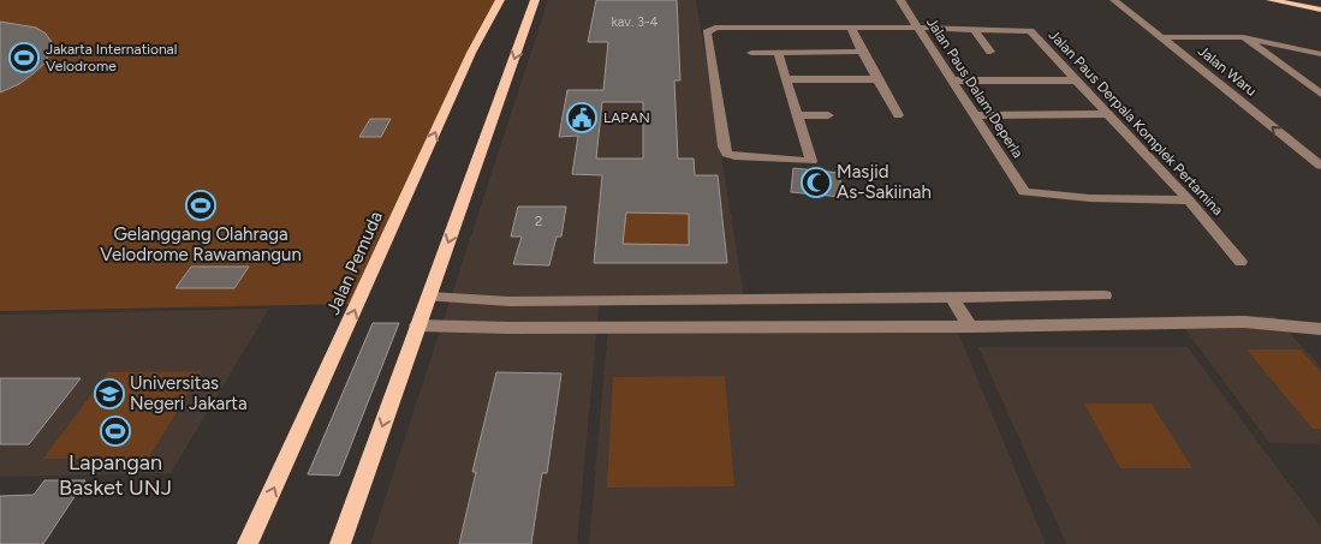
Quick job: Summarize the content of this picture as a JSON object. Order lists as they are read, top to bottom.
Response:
{
  "streets": {
    "main road": ["Jalan Pemuda"],
    "street": ["Jalan Waru", "Jalan Paus Dalam Deperla", "Jalan Paus Derpala Komplek Pertamina"]
  },
  "crossings": [
    ["Jalan Paus Dalam Deperla", "Jalan Paus Derpala Komplek Pertamina"]
  ],
  "places": {
    "sports": ["Jakarta International Velodrome", "Gelanggang Olahraga Velodrome Rawamangun", "Lapangan Basket UNJ"],
    "public building": ["LAPAN"],
    "mosque": ["Masjid As-Sakiinah"],
    "school or university": ["Universitas Negeri Jakarta"]
  },
  "house_numbers": ["kav. 3-4", "2"]
}
